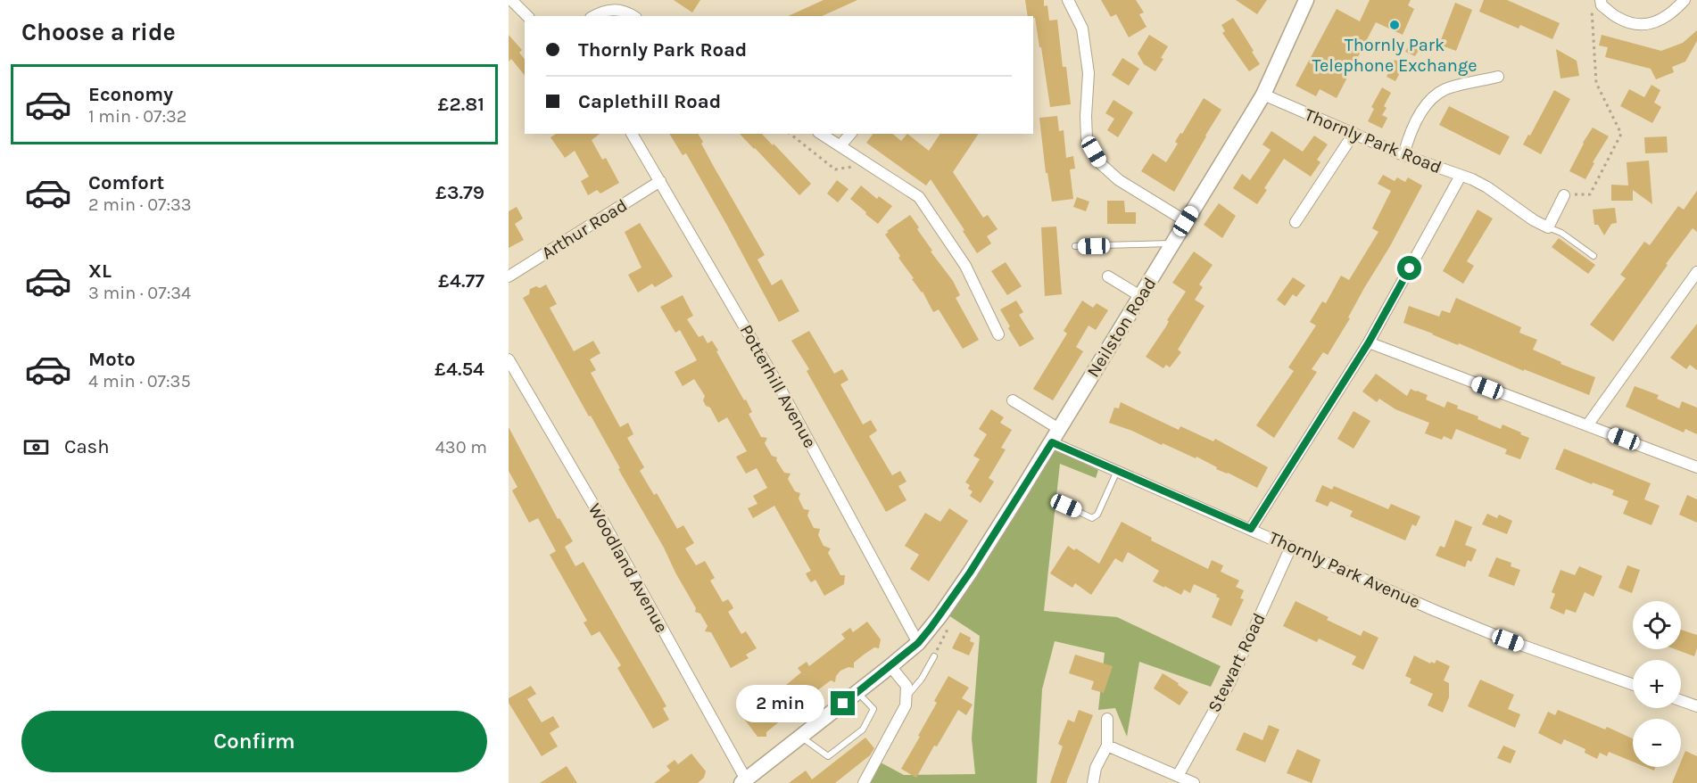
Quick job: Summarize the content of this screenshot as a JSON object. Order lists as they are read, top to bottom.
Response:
{
  "streets": {
    "main road": ["Neilston Road"],
    "street": [
      "Thornly Park Road",
      "Arthur Road",
      "Potterhill Avenue",
      "Woodland Avenue",
      "Thornly Park Avenue",
      "Stewart Road"
    ]
  },
  "crossings": [
    ["Thornly Park Road", "Neilston Road"],
    ["Thornly Park Road", "Thornly Park Avenue"],
    ["Arthur Road", "Potterhill Avenue"],
    ["Neilston Road", "Potterhill Avenue"],
    ["Neilston Road", "Woodland Avenue"],
    ["Neilston Road", "Thornly Park Avenue"],
    ["Thornly Park Avenue", "Stewart Road"]
  ],
  "places": ["Thornly Park Telephone Exchange"],
  "page": {
    "heading": "Choose a ride",
    "banner": ["Thornly Park Road", "Caplethill Road"],
    "list": [
      {
        "name": "Economy",
        "note": "1 min · 07:32",
        "value": "£2.81"
      },
      {
        "name": "Comfort",
        "note": "2 min · 07:33",
        "value": "£3.79"
      },
      {
        "name": "XL",
        "note": "3 min · 07:34",
        "value": "£4.77"
      },
      {
        "name": "Moto",
        "note": "4 min · 07:35",
        "value": "£4.54"
      }
    ],
    "pay": ["Cash", "430 m"],
    "map_buttons": ["+", "−"],
    "bubble": "2 min",
    "buttons": "Confirm"
  }
}
